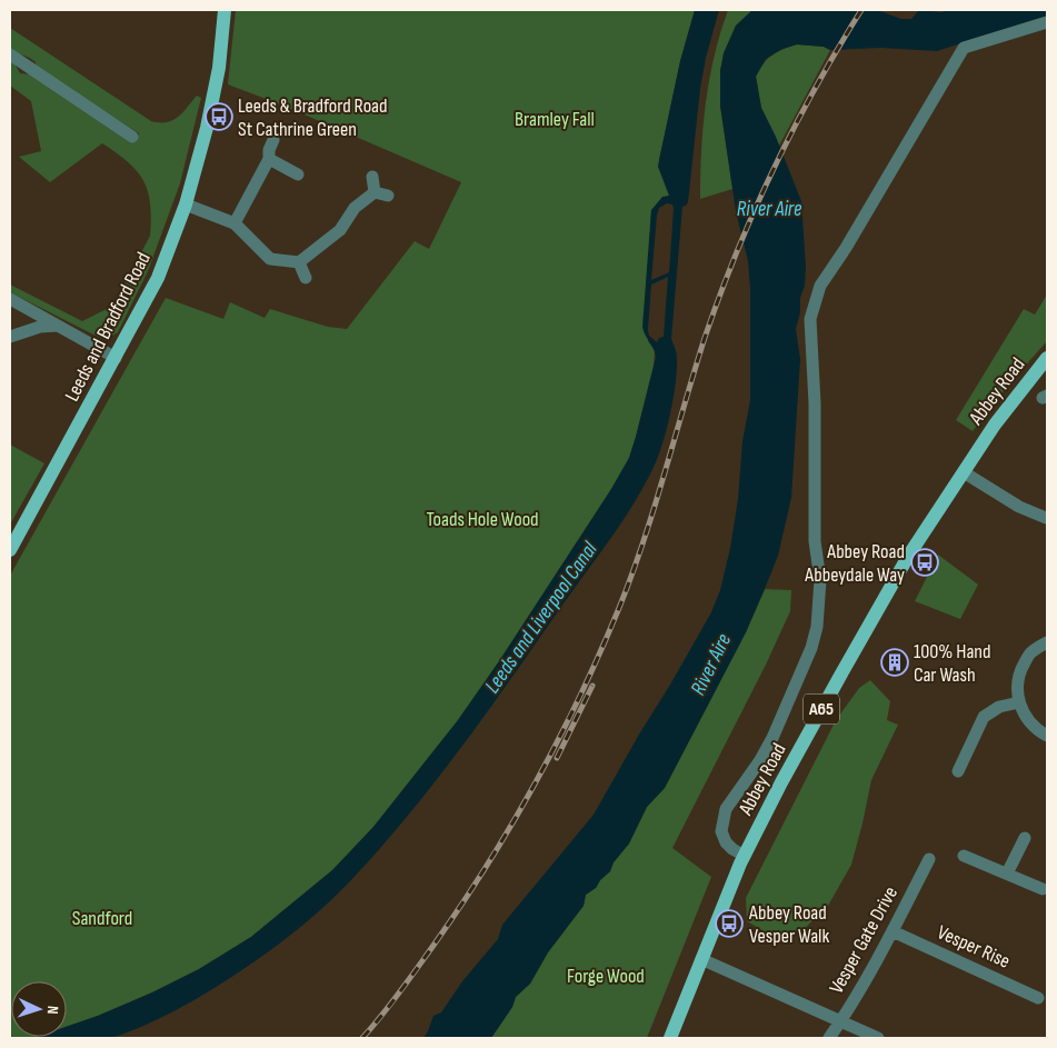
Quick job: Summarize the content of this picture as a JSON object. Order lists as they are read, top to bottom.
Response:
{
  "streets": {
    "main road": ["Leeds and Bradford Road", "Abbey Road", "A65"],
    "street": ["Vesper Gate Drive", "Vesper Rise"]
  },
  "crossings": [
    ["Vesper Gate Drive", "Vesper Rise"]
  ],
  "water": ["River Aire", "Leeds and Liverpool Canal"],
  "parks": [
    "Bramley Fall",
    "Toads Hole Wood",
    "Sandford",
    "Forge Wood"
  ],
  "places": {
    "bus stop": ["Leeds & Bradford Road St Cathrine Green", "Abbey Road Abbeydale Way", "Abbey Road Vesper Walk"],
    "building": ["100% Hand Car Wash"]
  },
  "north": "right"
}
